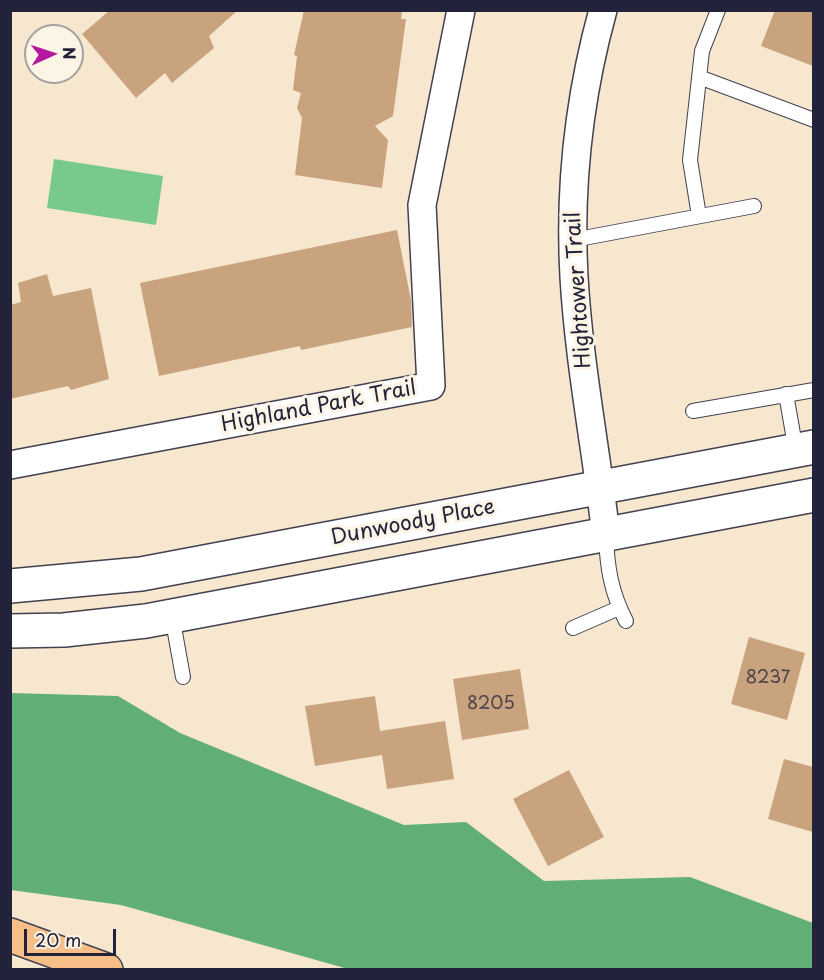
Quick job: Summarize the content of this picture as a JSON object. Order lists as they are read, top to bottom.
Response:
{
  "streets": {
    "street": ["Hightower Trail", "Highland Park Trail", "Dunwoody Place"]
  },
  "crossings": [
    ["Hightower Trail", "Dunwoody Place"]
  ],
  "house_numbers": ["8237", "8205"],
  "scale_bar": "20 m",
  "north": "right"
}
